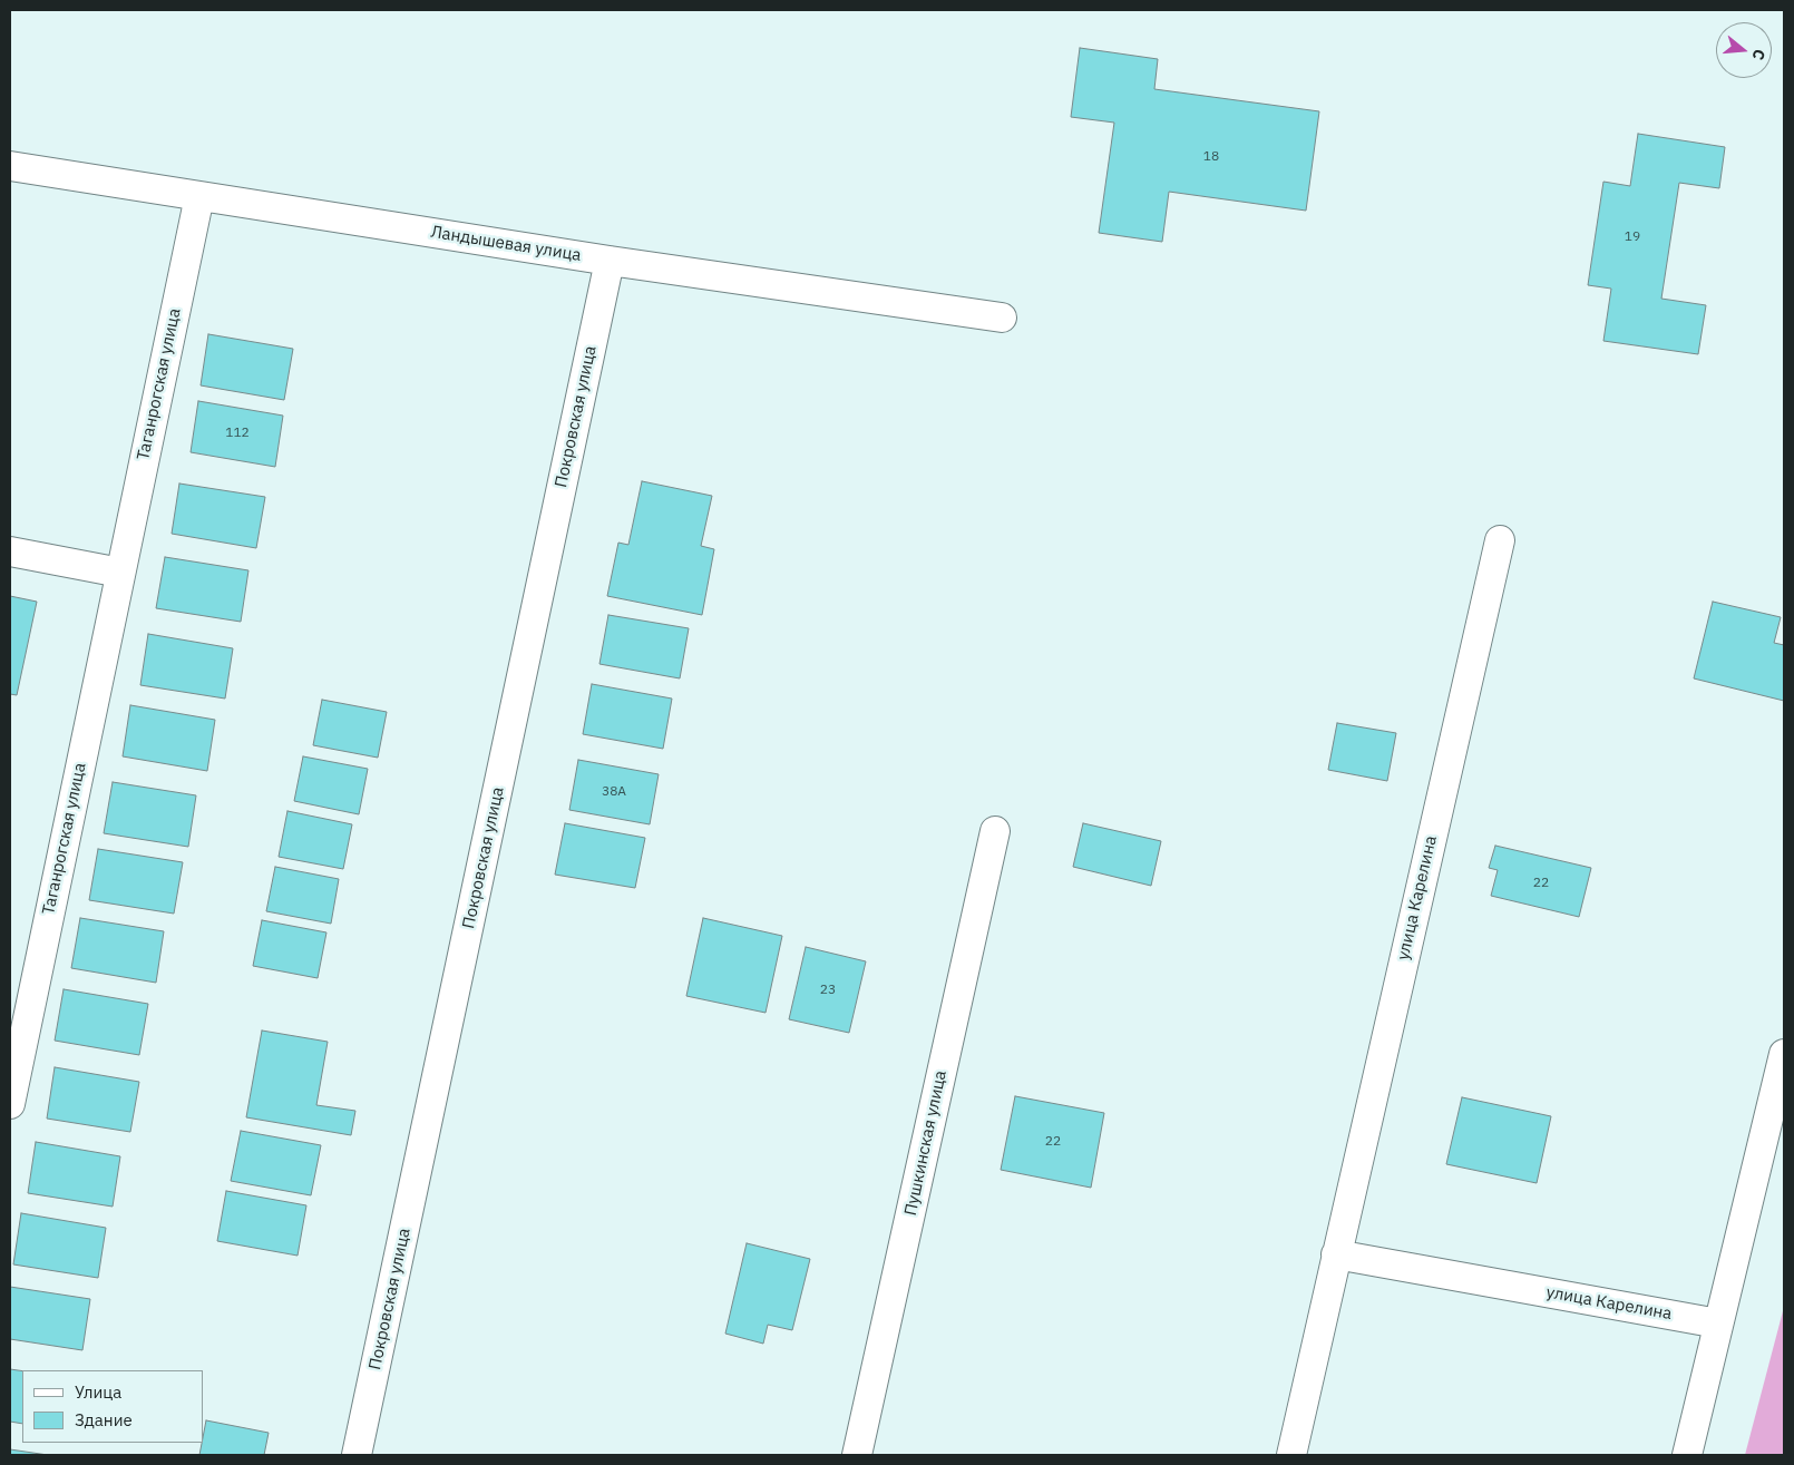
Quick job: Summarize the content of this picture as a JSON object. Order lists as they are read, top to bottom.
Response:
{
  "streets": {
    "street": [
      "Ландышевая улица",
      "Таганрогская улица",
      "Покровская улица",
      "улица Карелина",
      "Пушкинская улица"
    ]
  },
  "crossings": [
    ["Ландышевая улица", "Таганрогская улица"],
    ["Ландышевая улица", "Покровская улица"]
  ],
  "house_numbers": [
    "18",
    "19",
    "112",
    "38А",
    "22",
    "23",
    "22"
  ],
  "legend": ["Улица", "Здание"],
  "north": "right"
}
